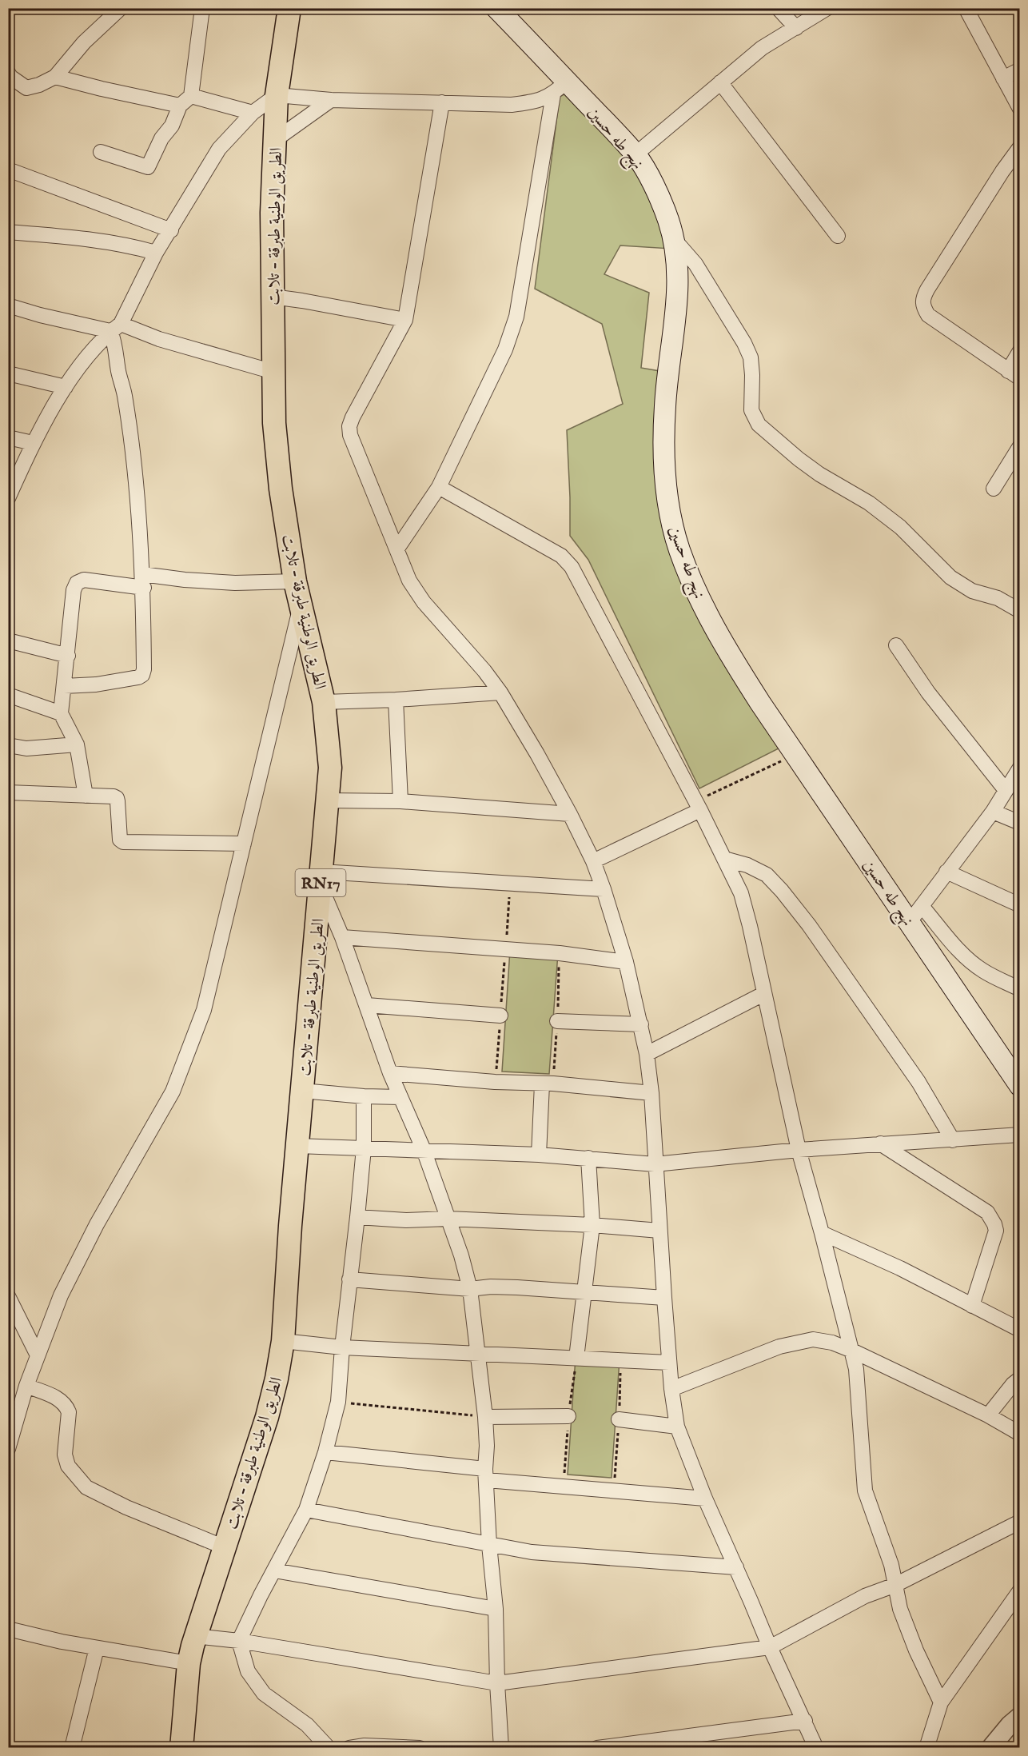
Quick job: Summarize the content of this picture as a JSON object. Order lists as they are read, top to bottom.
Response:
{
  "streets": {
    "main road": ["نهج طه حسين", "الطريق الوطنية طبرقة - تلابت", "RN17"]
  }
}
